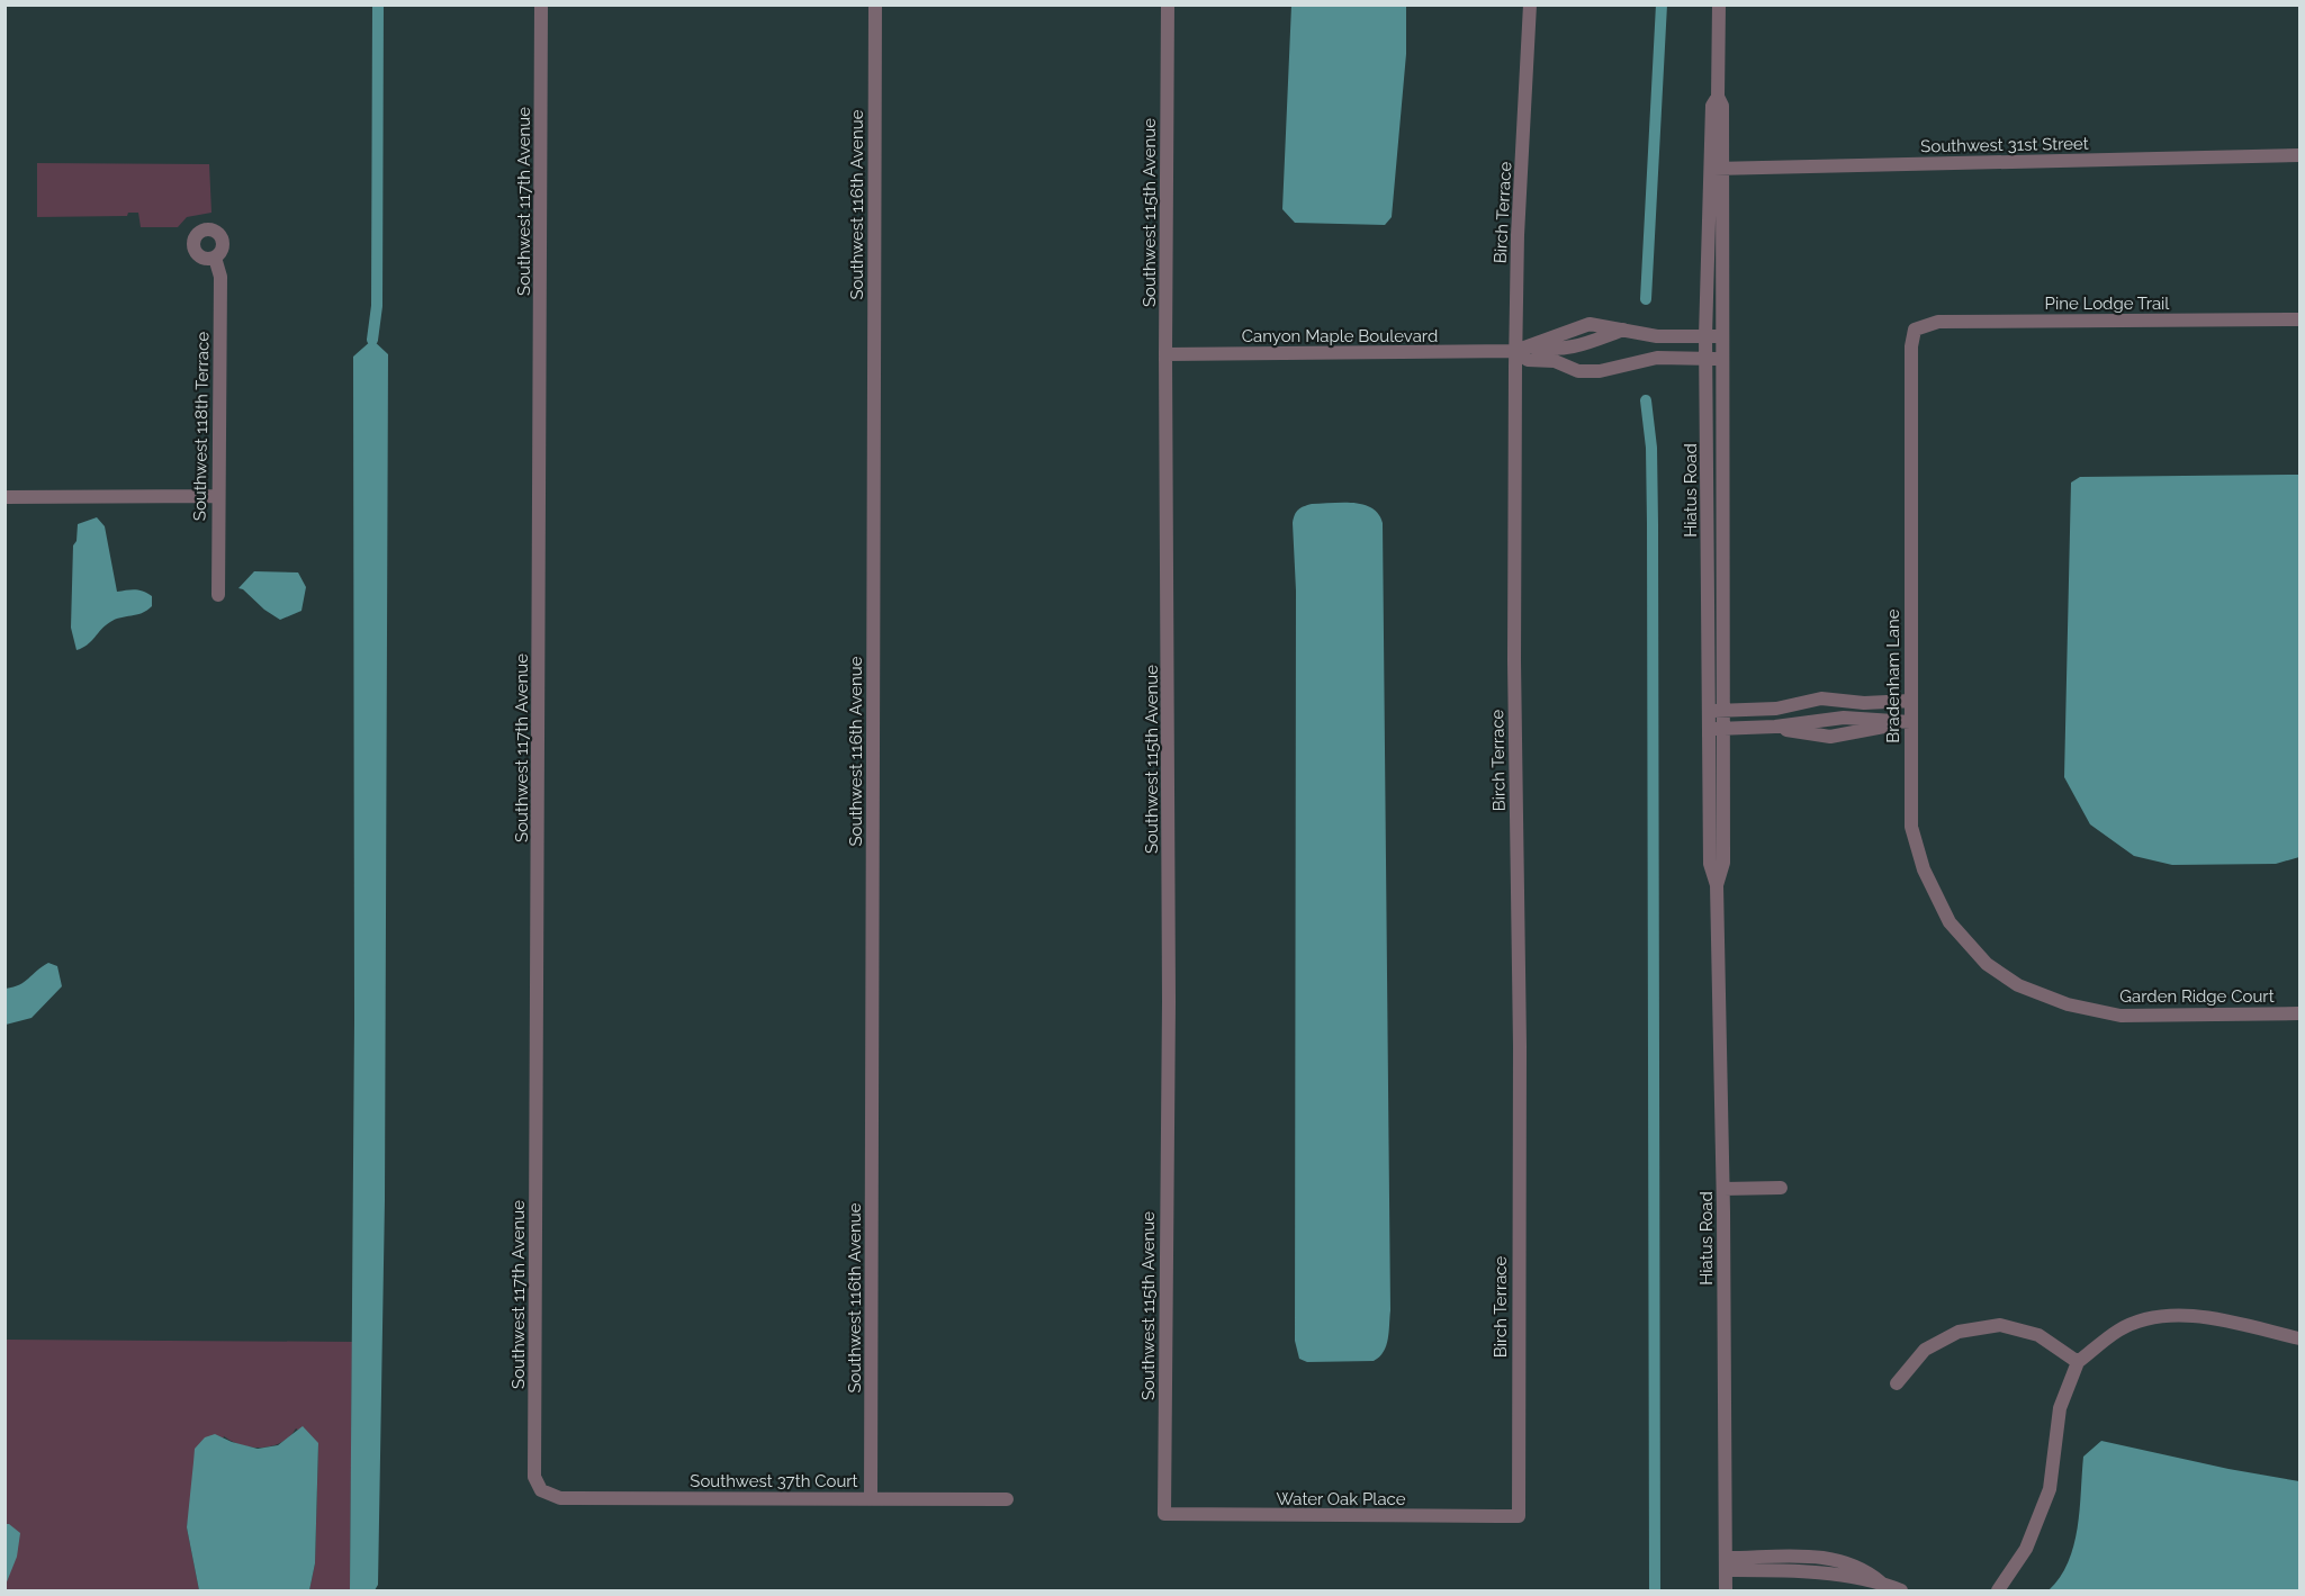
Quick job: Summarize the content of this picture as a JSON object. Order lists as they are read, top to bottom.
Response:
{
  "streets": {
    "street": [
      "Southwest 31st Street",
      "Southwest 117th Avenue",
      "Southwest 116th Avenue",
      "Southwest 115th Avenue",
      "Birch Terrace",
      "Pine Lodge Trail",
      "Canyon Maple Boulevard",
      "Southwest 118th Terrace",
      "Hiatus Road",
      "Bradenham Lane",
      "Garden Ridge Court",
      "Southwest 37th Court",
      "Water Oak Place"
    ]
  },
  "crossings": [
    ["Southwest 31st Street", "Hiatus Road"],
    ["Southwest 117th Avenue", "Southwest 37th Court"],
    ["Southwest 116th Avenue", "Southwest 37th Court"],
    ["Southwest 115th Avenue", "Canyon Maple Boulevard"],
    ["Southwest 115th Avenue", "Water Oak Place"],
    ["Birch Terrace", "Canyon Maple Boulevard"],
    ["Birch Terrace", "Water Oak Place"],
    ["Pine Lodge Trail", "Bradenham Lane"],
    ["Canyon Maple Boulevard", "Hiatus Road"],
    ["Bradenham Lane", "Garden Ridge Court"]
  ]
}
